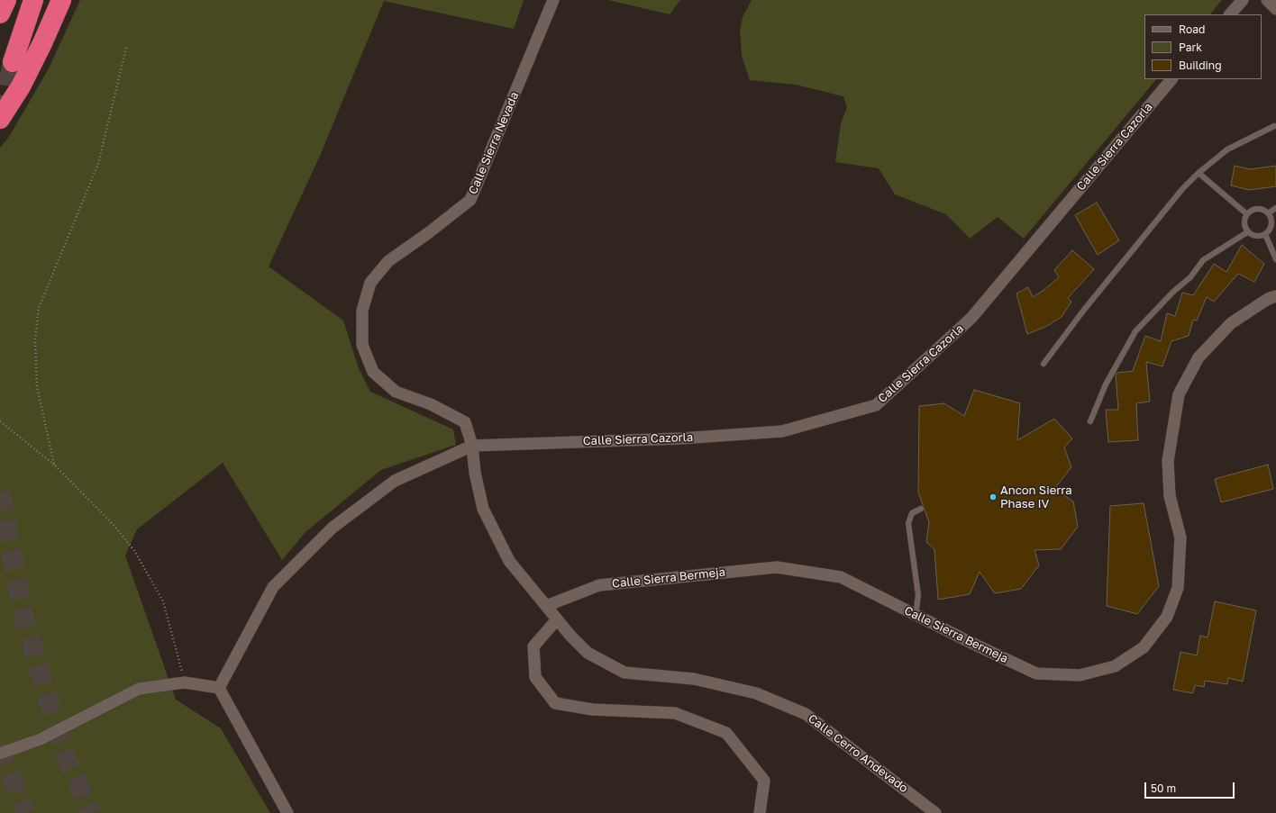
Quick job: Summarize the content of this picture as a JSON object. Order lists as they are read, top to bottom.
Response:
{
  "streets": {
    "street": [
      "Calle Sierra Nevada",
      "Calle Sierra Cazorla",
      "Calle Sierra Bermeja",
      "Calle Cerro Andevado"
    ]
  },
  "crossings": [
    ["Calle Sierra Nevada", "Calle Sierra Cazorla"],
    ["Calle Sierra Bermeja", "Calle Cerro Andevado"]
  ],
  "places": ["Ancon Sierra Phase IV"],
  "legend": ["Road", "Park", "Building"],
  "scale_bar": "50 m"
}
